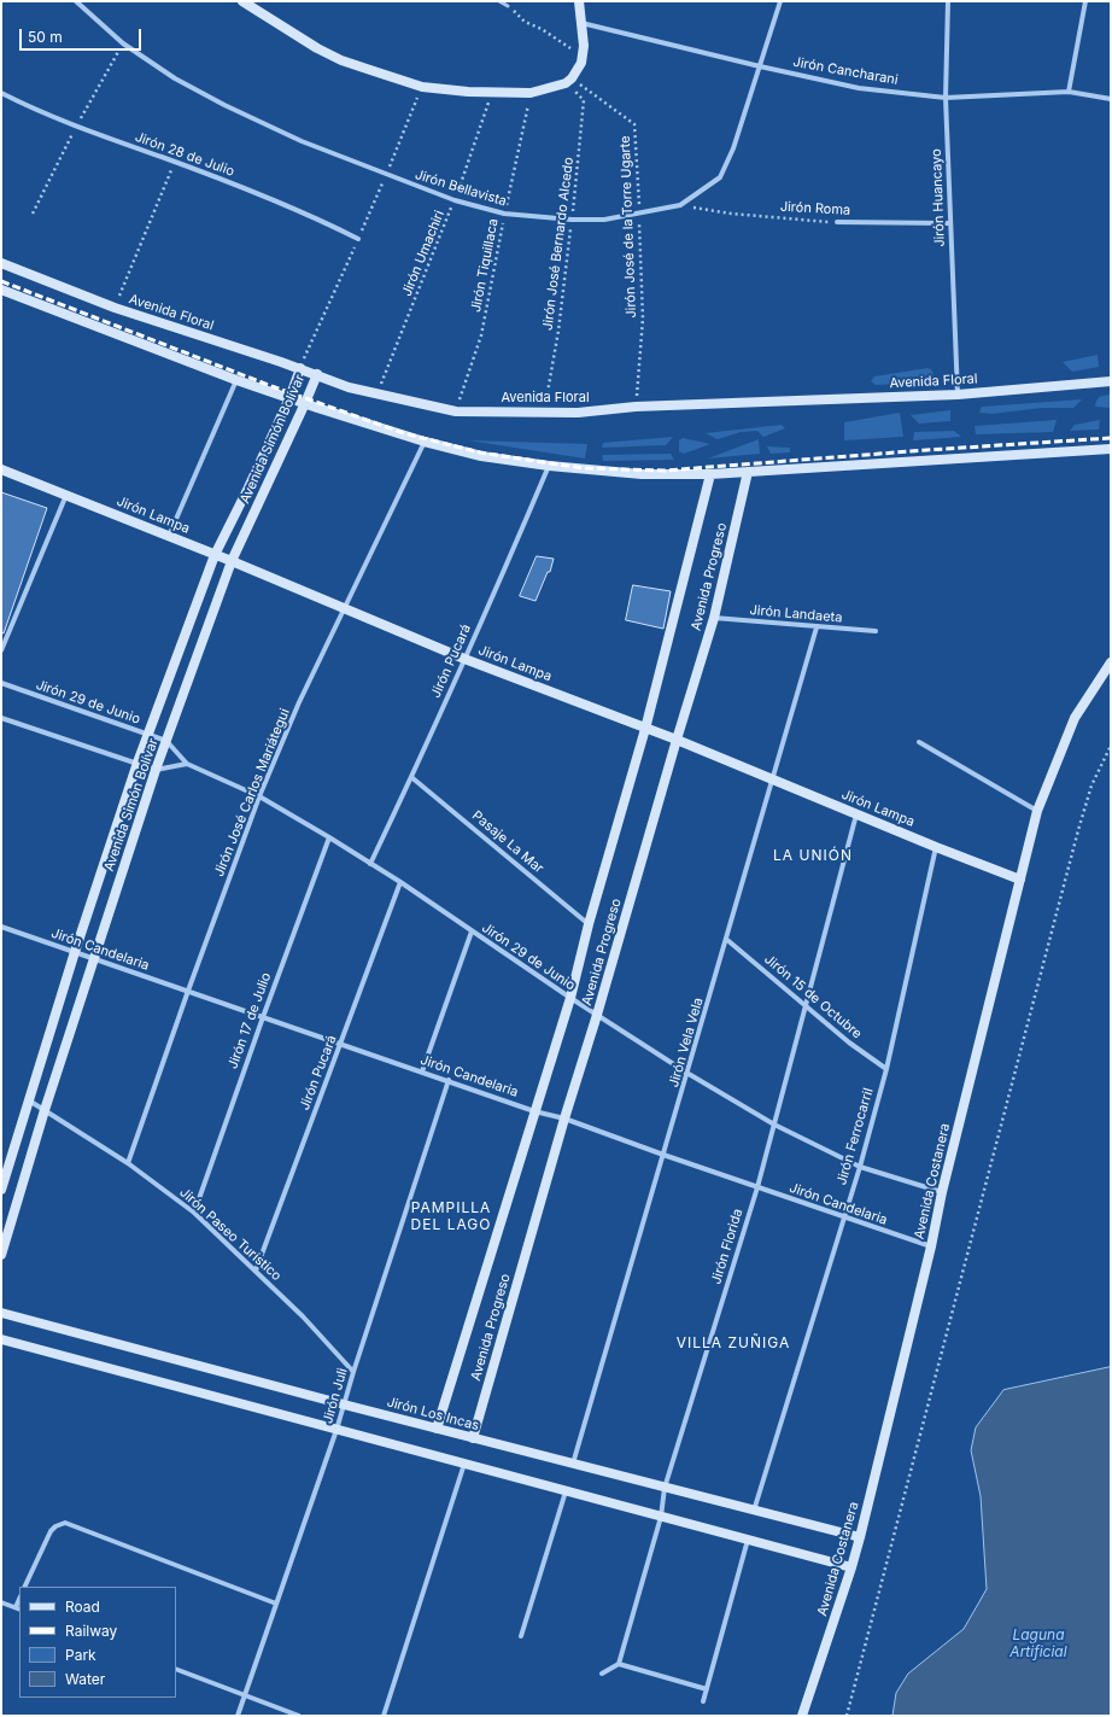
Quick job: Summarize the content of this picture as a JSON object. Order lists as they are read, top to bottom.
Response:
{
  "streets": {
    "street": [
      "Jirón Cancharani",
      "Jirón 28 de Julio",
      "Jirón Bellavista",
      "Jirón Huancayo",
      "Jirón Roma",
      "Avenida Floral",
      "Avenida Simón Bolívar",
      "Jirón Lampa",
      "Avenida Progreso",
      "Jirón Landaeta",
      "Jirón Pucará",
      "Jirón 29 de Junio",
      "Jirón José Carlos Mariátegui",
      "Pasaje La Mar",
      "Jirón Candelaria",
      "Jirón 15 de Octubre",
      "Jirón 17 de Julio",
      "Jirón Vela Vela",
      "Jirón Ferrocarril",
      "Avenida Costanera",
      "Jirón Paseo Turístico",
      "Jirón Florida",
      "Jirón Juli",
      "Jirón Los Incas"
    ],
    "path": [
      "Jirón José de la Torre Ugarte",
      "Jirón José Bernardo Alcedo",
      "Jirón Umachiri",
      "Jirón Tiquillaca"
    ]
  },
  "crossings": [
    ["Jirón Cancharani", "Jirón Bellavista"],
    ["Jirón Cancharani", "Jirón Huancayo"],
    ["Jirón Bellavista", "Jirón Roma"],
    ["Jirón Bellavista", "Jirón José de la Torre Ugarte"],
    ["Jirón Bellavista", "Jirón José Bernardo Alcedo"],
    ["Jirón Bellavista", "Jirón Umachiri"],
    ["Jirón Bellavista", "Jirón Tiquillaca"],
    ["Jirón Huancayo", "Jirón Roma"],
    ["Jirón Huancayo", "Avenida Floral"],
    ["Jirón José de la Torre Ugarte", "Jirón José Bernardo Alcedo"],
    ["Jirón José de la Torre Ugarte", "Avenida Floral"],
    ["Jirón José Bernardo Alcedo", "Avenida Floral"],
    ["Jirón Umachiri", "Avenida Floral"],
    ["Jirón Tiquillaca", "Avenida Floral"],
    ["Avenida Floral", "Avenida Simón Bolívar"],
    ["Avenida Simón Bolívar", "Jirón Lampa"],
    ["Avenida Simón Bolívar", "Jirón 29 de Junio"],
    ["Avenida Simón Bolívar", "Jirón Candelaria"],
    ["Avenida Simón Bolívar", "Jirón Paseo Turístico"],
    ["Jirón Lampa", "Avenida Progreso"],
    ["Jirón Lampa", "Jirón Pucará"],
    ["Jirón Lampa", "Jirón José Carlos Mariátegui"],
    ["Jirón Lampa", "Jirón Vela Vela"],
    ["Jirón Lampa", "Jirón Ferrocarril"],
    ["Jirón Lampa", "Avenida Costanera"],
    ["Jirón Lampa", "Jirón Florida"],
    ["Avenida Progreso", "Jirón Landaeta"],
    ["Avenida Progreso", "Jirón 29 de Junio"],
    ["Avenida Progreso", "Pasaje La Mar"],
    ["Avenida Progreso", "Jirón Candelaria"],
    ["Avenida Progreso", "Jirón Los Incas"],
    ["Jirón Landaeta", "Jirón Vela Vela"],
    ["Jirón Pucará", "Jirón 29 de Junio"],
    ["Jirón Pucará", "Pasaje La Mar"],
    ["Jirón Pucará", "Jirón Candelaria"],
    ["Jirón Pucará", "Jirón Paseo Turístico"],
    ["Jirón 29 de Junio", "Jirón José Carlos Mariátegui"],
    ["Jirón 29 de Junio", "Jirón 17 de Julio"],
    ["Jirón 29 de Junio", "Jirón Vela Vela"],
    ["Jirón 29 de Junio", "Jirón Ferrocarril"],
    ["Jirón 29 de Junio", "Avenida Costanera"],
    ["Jirón 29 de Junio", "Jirón Florida"],
    ["Jirón José Carlos Mariátegui", "Jirón Candelaria"],
    ["Jirón José Carlos Mariátegui", "Jirón Paseo Turístico"],
    ["Jirón Candelaria", "Jirón 17 de Julio"],
    ["Jirón Candelaria", "Jirón Vela Vela"],
    ["Jirón Candelaria", "Jirón Ferrocarril"],
    ["Jirón Candelaria", "Avenida Costanera"],
    ["Jirón Candelaria", "Jirón Florida"],
    ["Jirón Candelaria", "Jirón Juli"],
    ["Jirón 15 de Octubre", "Jirón Vela Vela"],
    ["Jirón 15 de Octubre", "Jirón Ferrocarril"],
    ["Jirón 15 de Octubre", "Jirón Florida"],
    ["Jirón 17 de Julio", "Jirón Paseo Turístico"],
    ["Jirón Vela Vela", "Jirón Los Incas"],
    ["Jirón Ferrocarril", "Jirón Los Incas"],
    ["Avenida Costanera", "Jirón Los Incas"],
    ["Jirón Paseo Turístico", "Jirón Juli"],
    ["Jirón Florida", "Jirón Los Incas"],
    ["Jirón Juli", "Jirón Los Incas"]
  ],
  "districts": ["LA UNIÓN", "PAMPILLA DEL LAGO", "VILLA ZUÑIGA"],
  "water": ["Laguna Artificial"],
  "legend": [
    "Road",
    "Railway",
    "Park",
    "Water"
  ],
  "scale_bar": "50 m"
}
